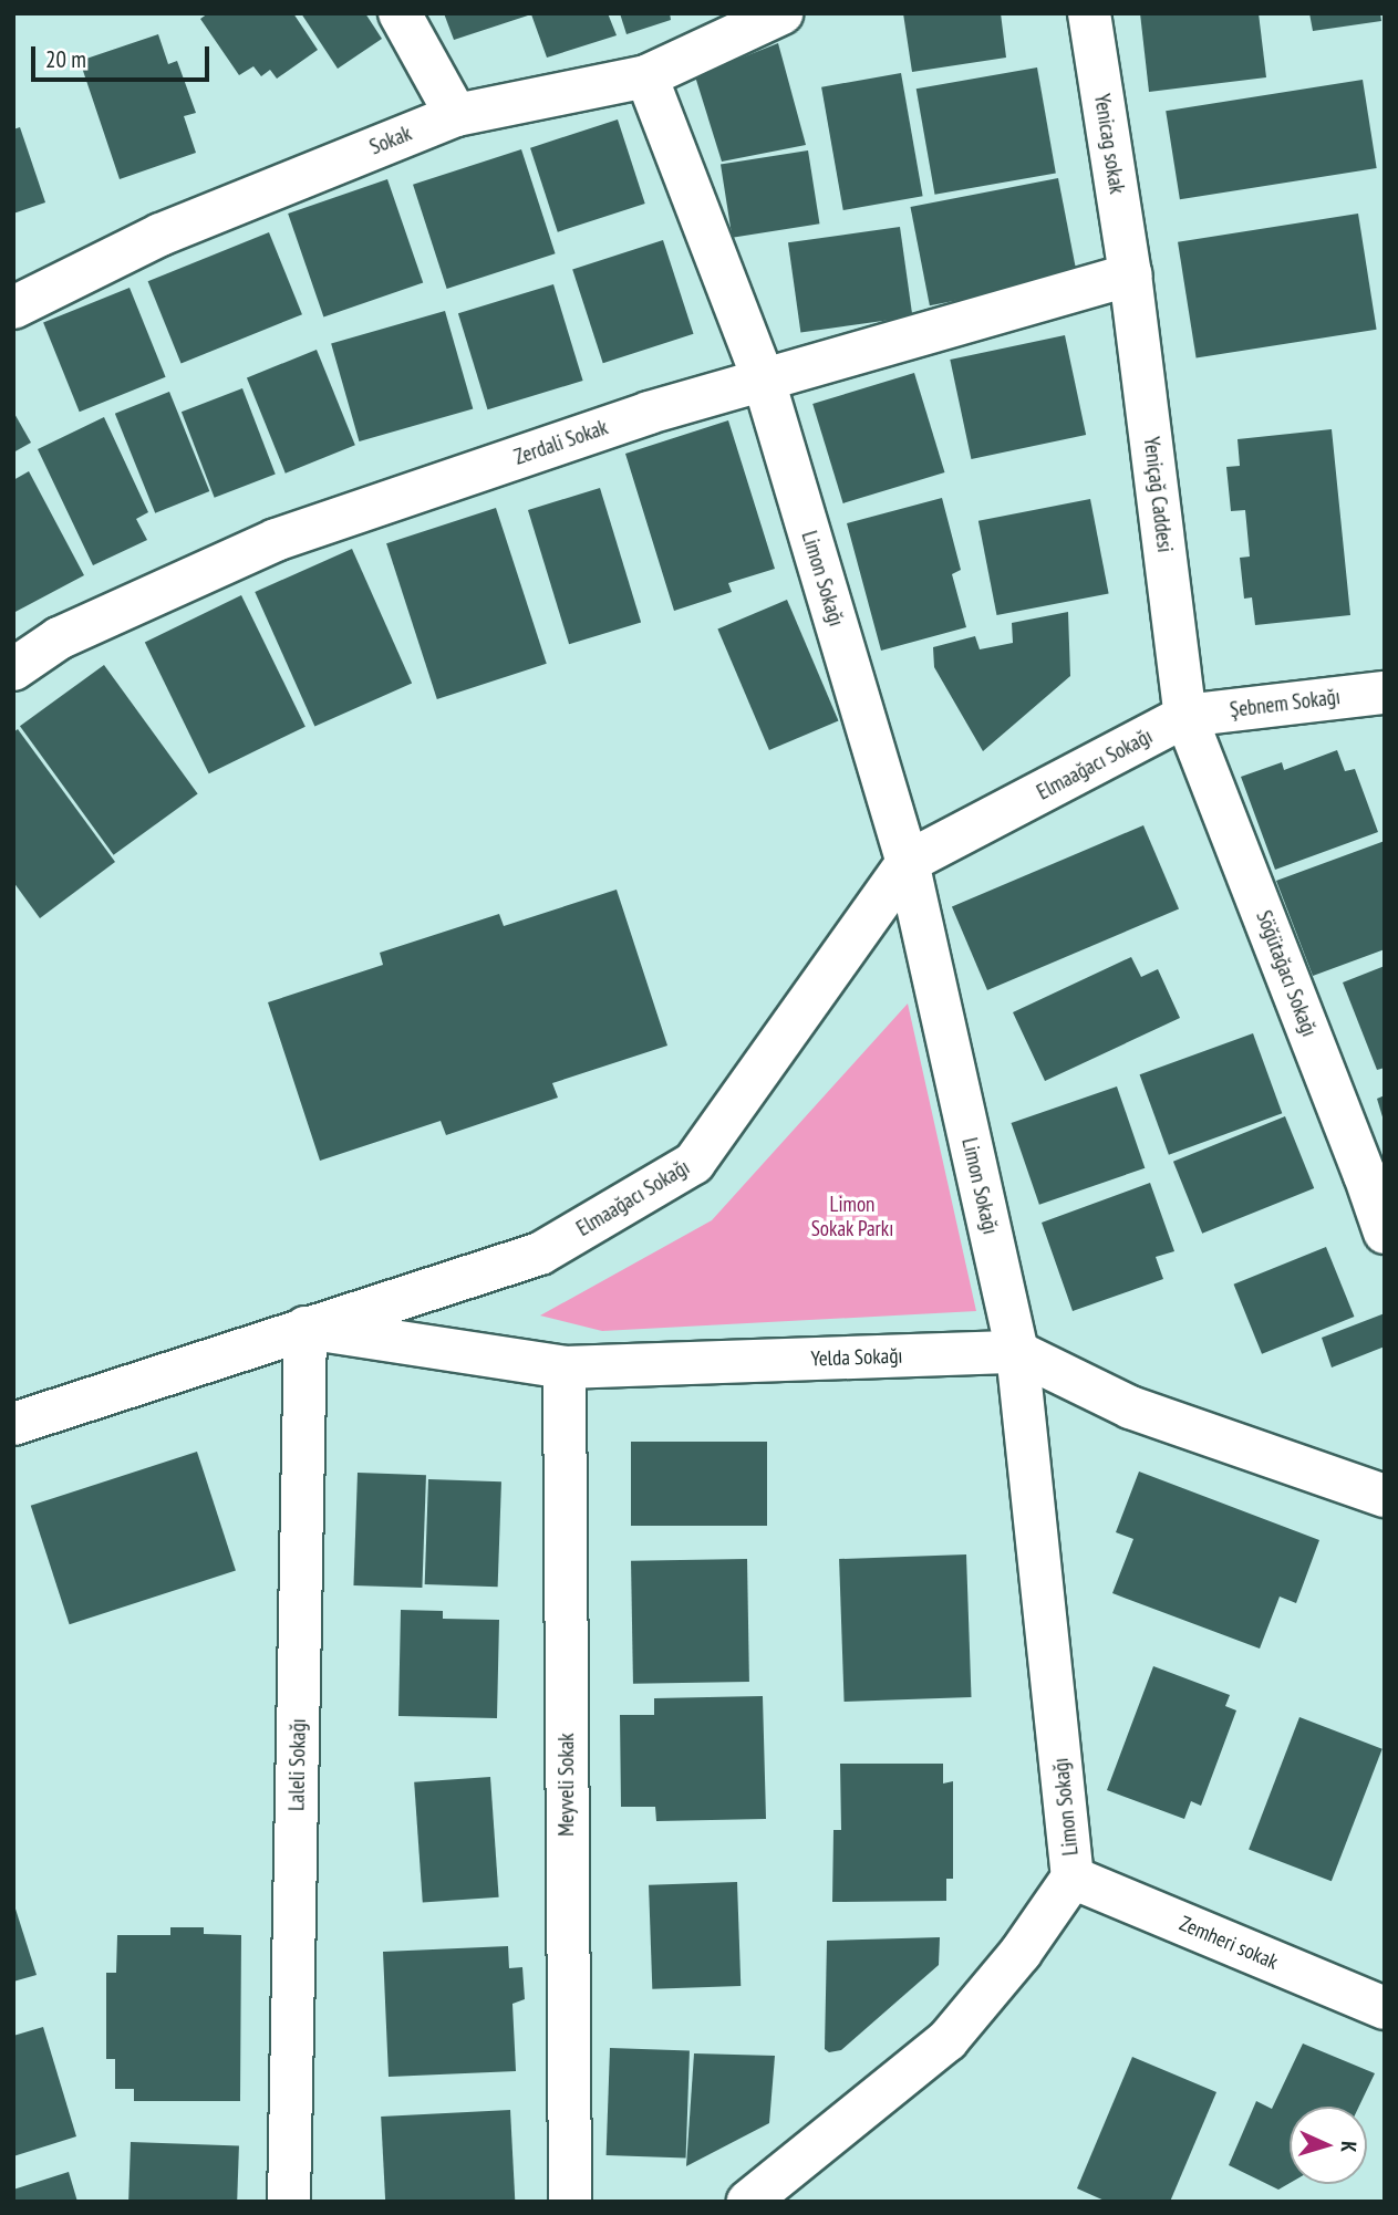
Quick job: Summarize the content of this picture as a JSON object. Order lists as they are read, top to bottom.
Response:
{
  "streets": {
    "street": [
      "Sokak",
      "Yenicag sokak",
      "Zerdali Sokak",
      "Yeniçağ Caddesi",
      "Limon Sokağı",
      "Şebnem Sokağı",
      "Elmaağacı Sokağı",
      "Söğütağacı Sokağı",
      "Yelda Sokağı",
      "Laleli Sokağı",
      "Meyveli Sokak",
      "Zemheri sokak"
    ]
  },
  "crossings": [
    ["Sokak", "Limon Sokağı"],
    ["Yenicag sokak", "Zerdali Sokak"],
    ["Yenicag sokak", "Yeniçağ Caddesi"],
    ["Zerdali Sokak", "Yeniçağ Caddesi"],
    ["Zerdali Sokak", "Limon Sokağı"],
    ["Yeniçağ Caddesi", "Şebnem Sokağı"],
    ["Yeniçağ Caddesi", "Elmaağacı Sokağı"],
    ["Yeniçağ Caddesi", "Söğütağacı Sokağı"],
    ["Limon Sokağı", "Elmaağacı Sokağı"],
    ["Limon Sokağı", "Yelda Sokağı"],
    ["Limon Sokağı", "Zemheri sokak"],
    ["Şebnem Sokağı", "Elmaağacı Sokağı"],
    ["Şebnem Sokağı", "Söğütağacı Sokağı"],
    ["Elmaağacı Sokağı", "Söğütağacı Sokağı"],
    ["Elmaağacı Sokağı", "Yelda Sokağı"],
    ["Elmaağacı Sokağı", "Laleli Sokağı"],
    ["Yelda Sokağı", "Laleli Sokağı"],
    ["Yelda Sokağı", "Meyveli Sokak"]
  ],
  "parks": ["Limon Sokak Parkı"],
  "scale_bar": "20 m",
  "north": "right"
}
